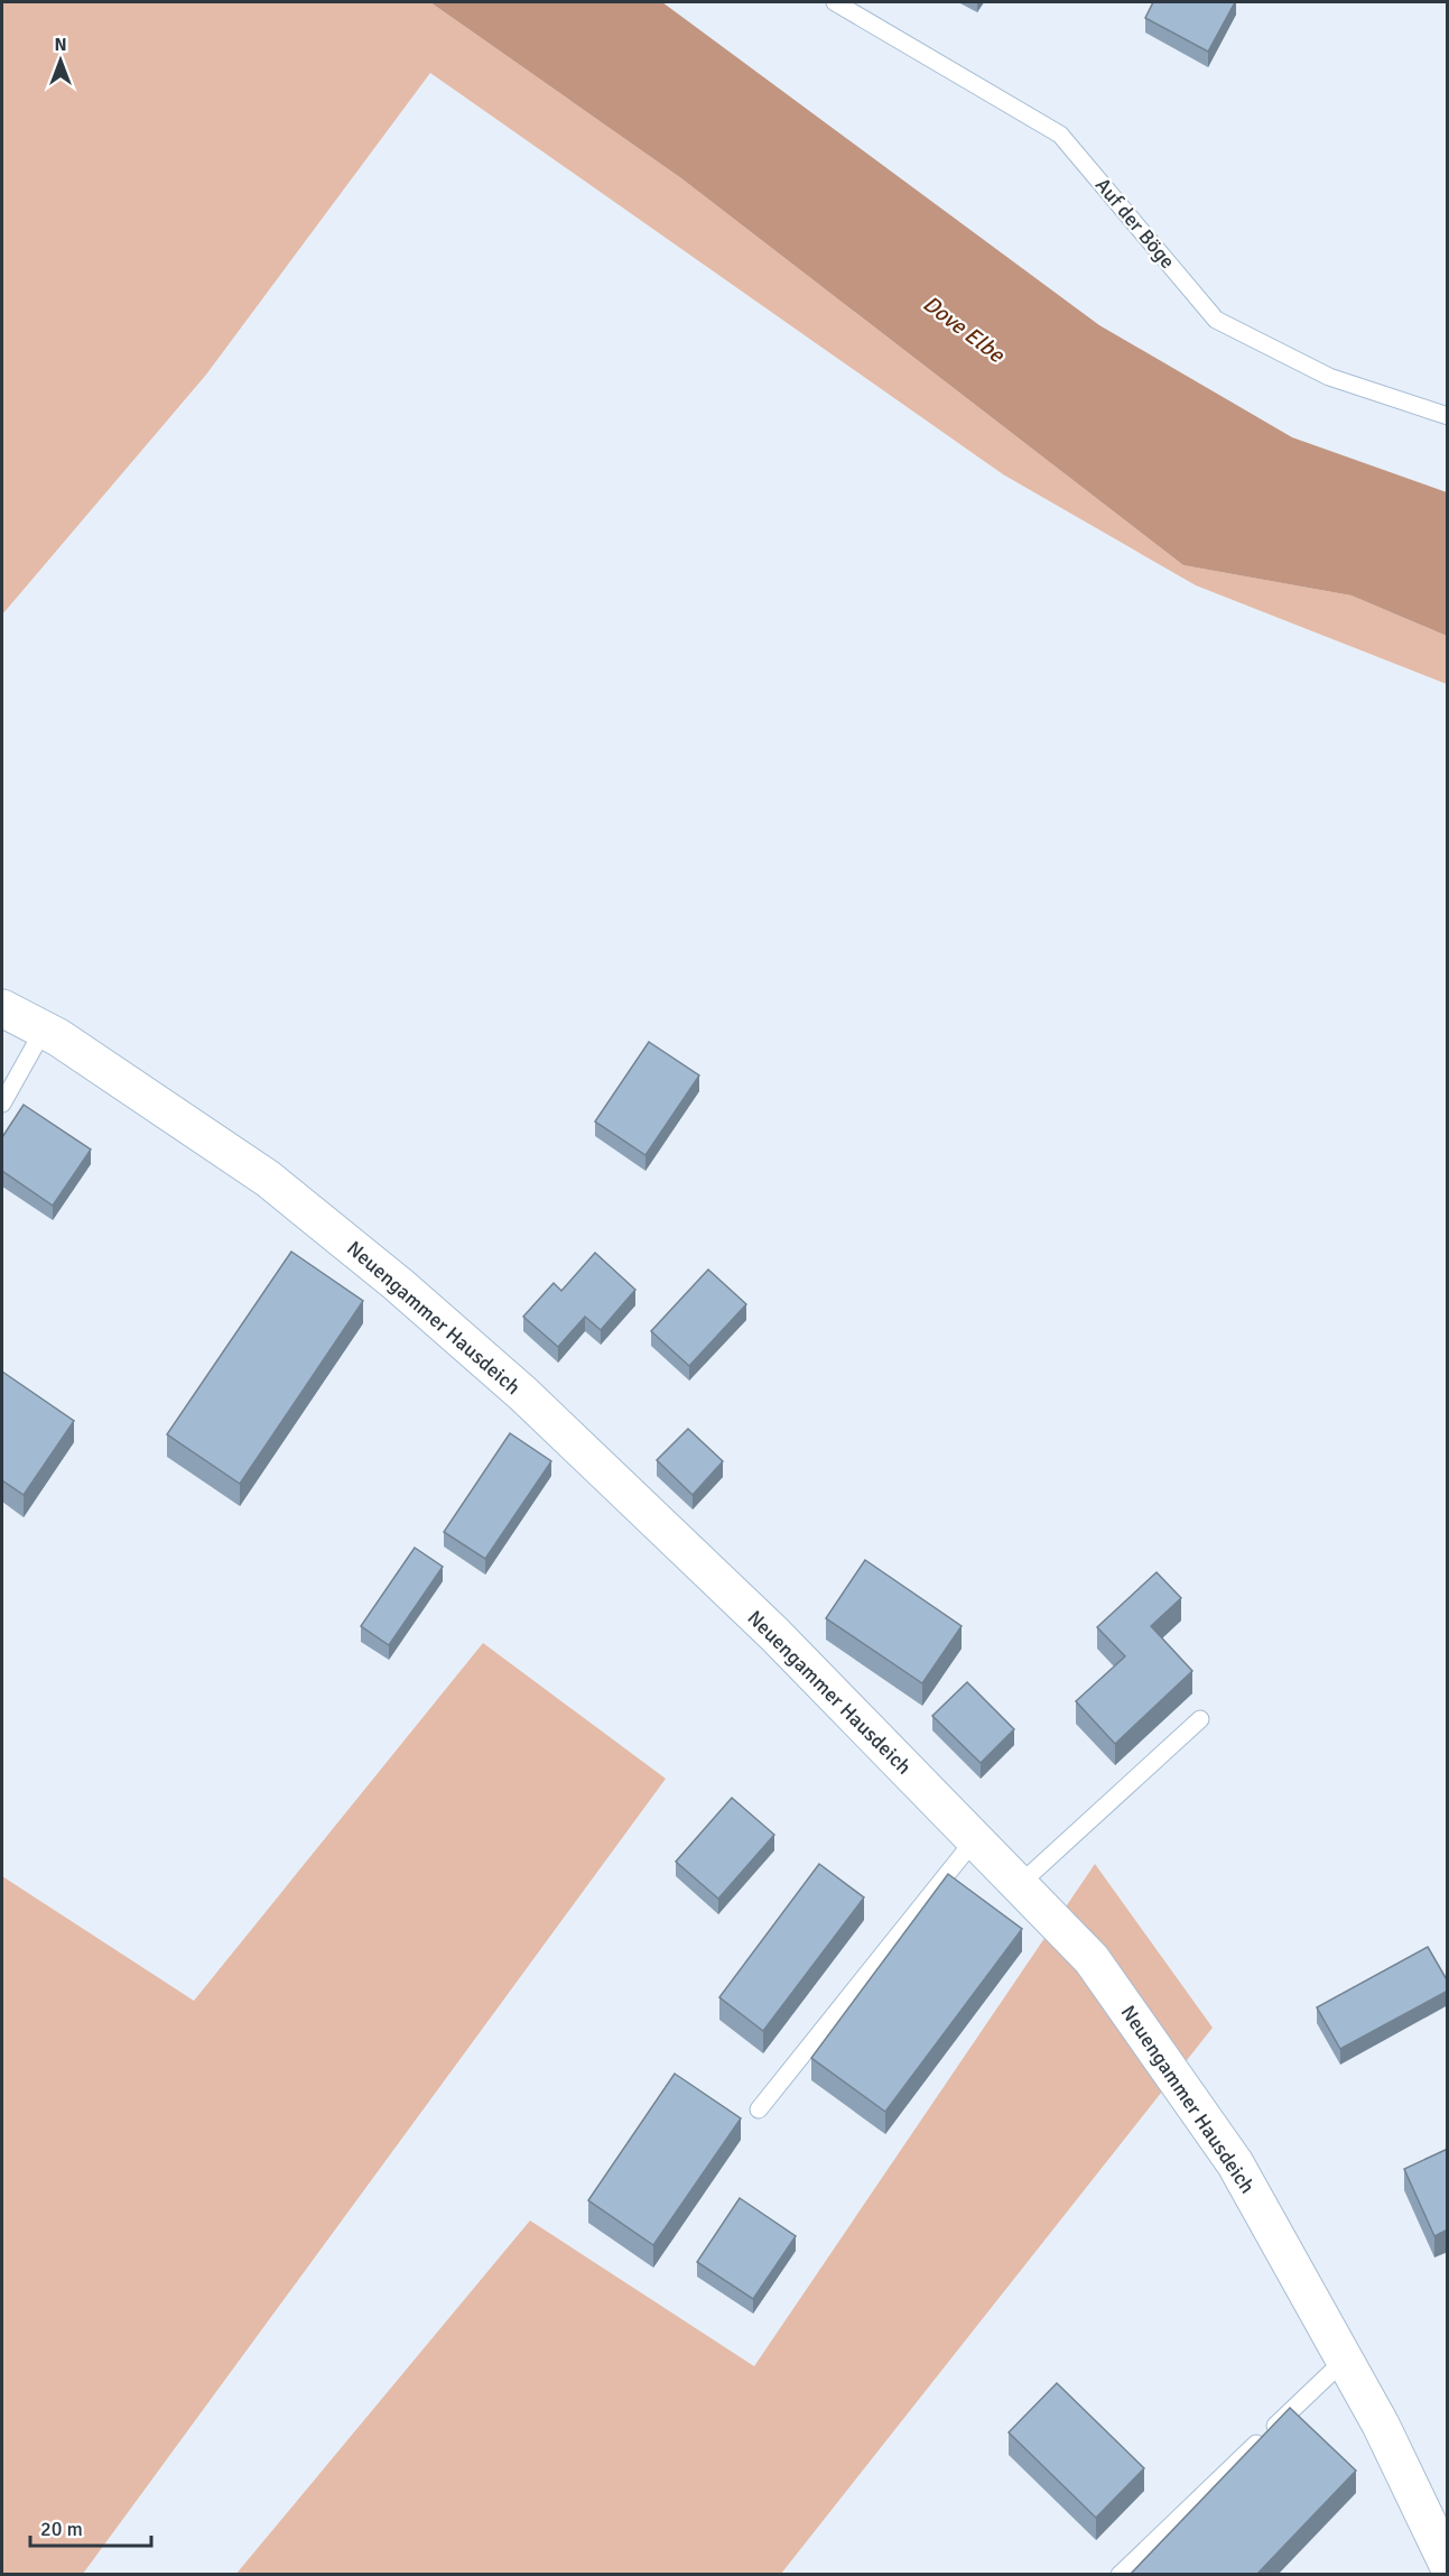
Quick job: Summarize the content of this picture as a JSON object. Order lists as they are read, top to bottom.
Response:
{
  "streets": {
    "street": ["Neuengammer Hausdeich"],
    "lane": ["Auf der Böge"]
  },
  "water": ["Dove Elbe"],
  "scale_bar": "20 m",
  "north": "top"
}
